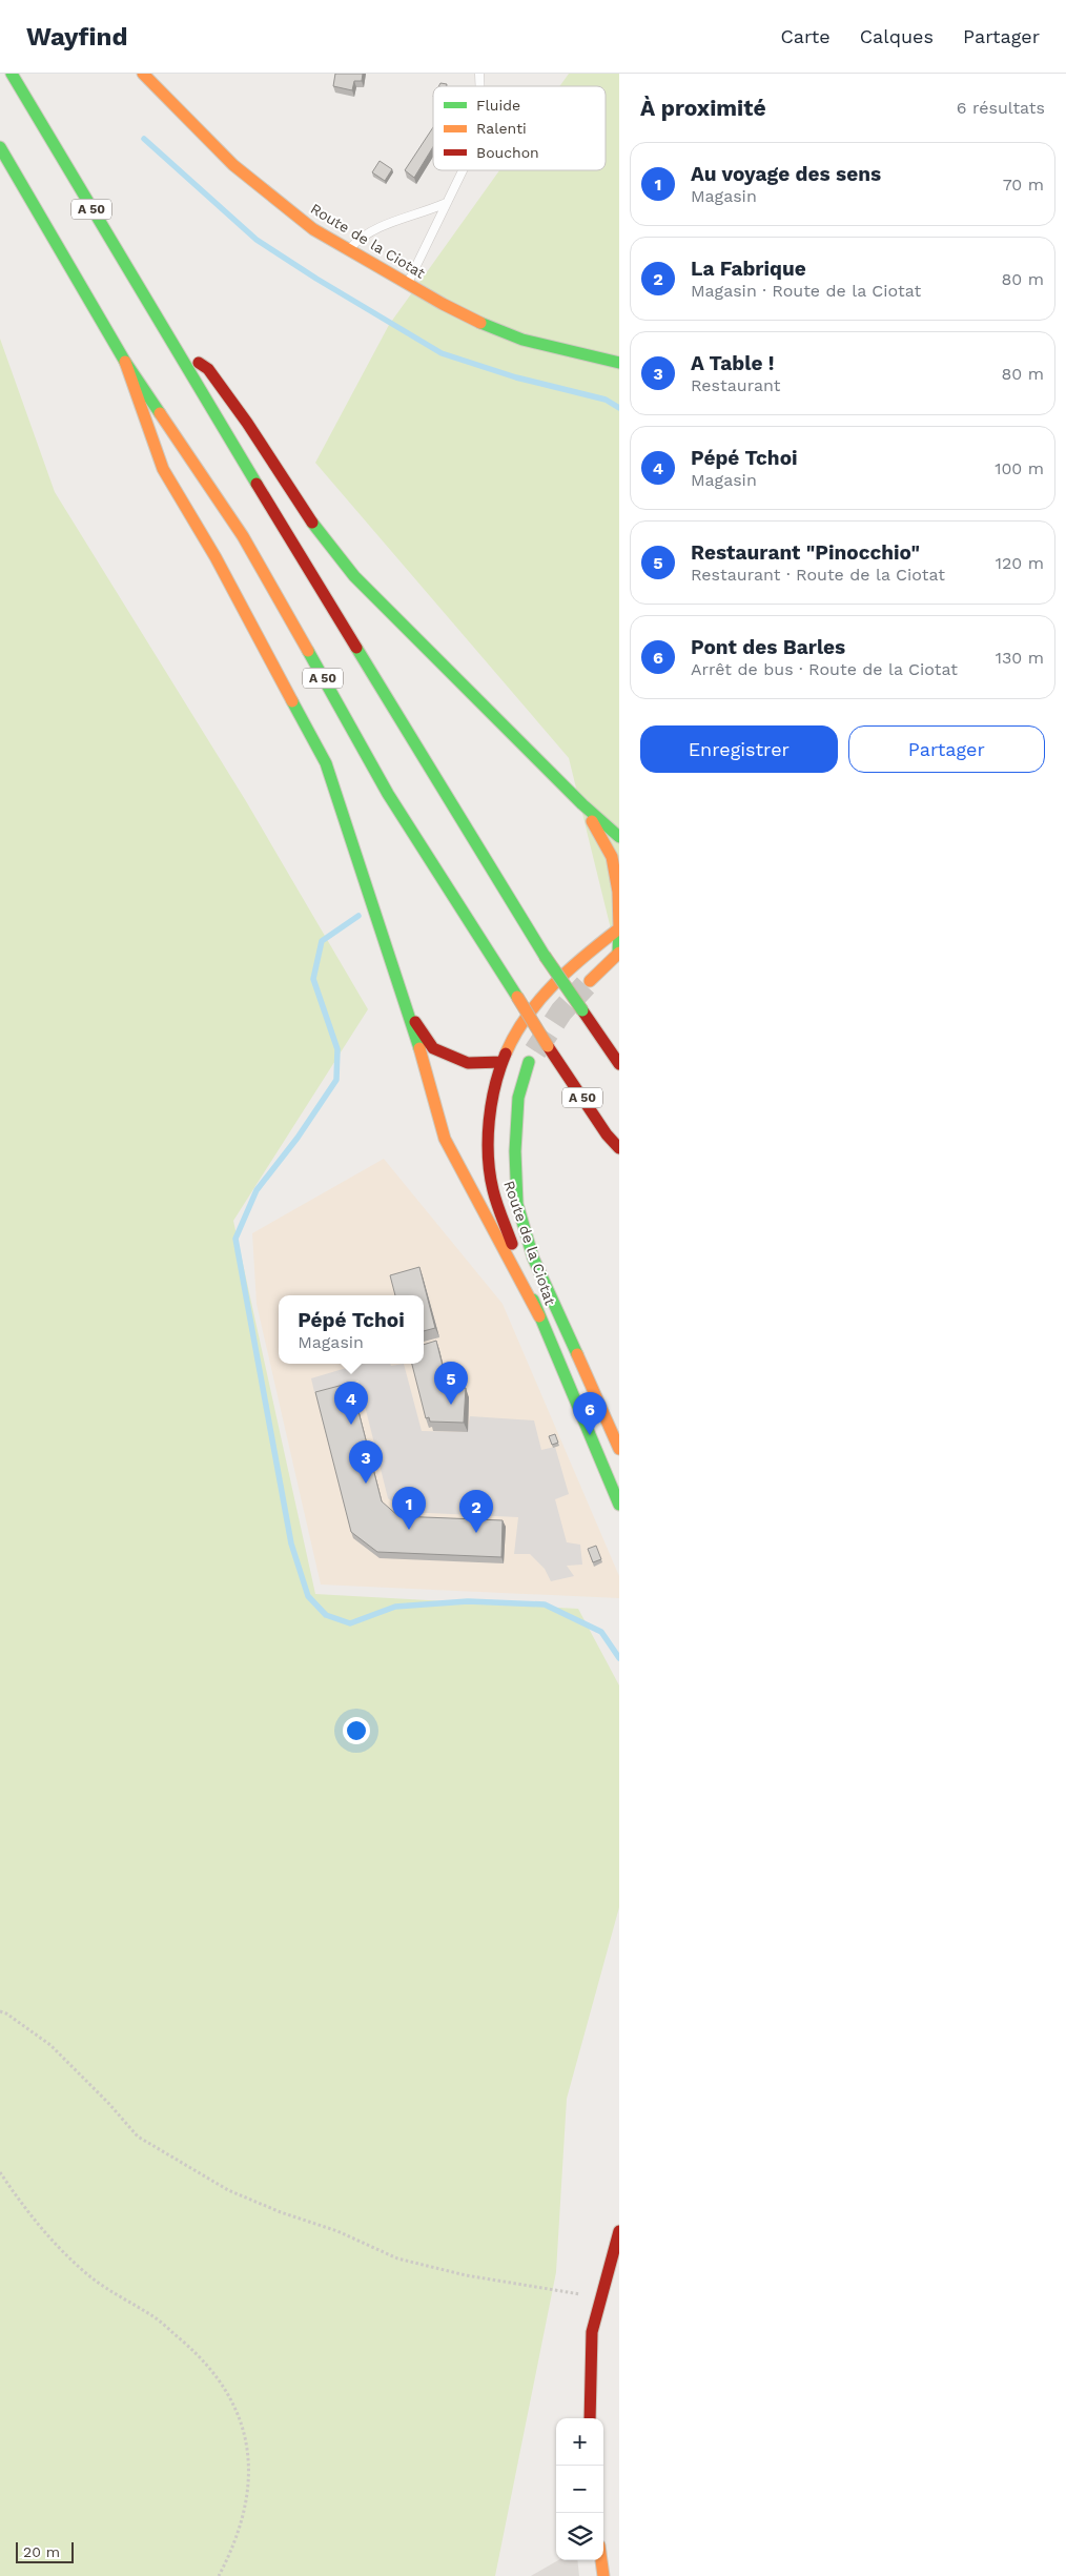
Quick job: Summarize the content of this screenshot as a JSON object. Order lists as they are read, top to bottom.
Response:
{
  "streets": {
    "main road": ["A 50", "Route de la Ciotat"]
  },
  "legend": ["Fluide", "Ralenti", "Bouchon"],
  "scale_bar": "20 m",
  "page": {
    "header": "Wayfind",
    "nav": ["Carte", "Calques", "Partager"],
    "heading": ["À proximité", "6 résultats"],
    "list": [
      {
        "mark": "1",
        "name": "Au voyage des sens",
        "note": "Magasin",
        "value": "70 m"
      },
      {
        "mark": "2",
        "name": "La Fabrique",
        "note": "Magasin · Route de la Ciotat",
        "value": "80 m"
      },
      {
        "mark": "3",
        "name": "A Table !",
        "note": "Restaurant",
        "value": "80 m"
      },
      {
        "mark": "4",
        "name": "Pépé Tchoi",
        "note": "Magasin",
        "value": "100 m"
      },
      {
        "mark": "5",
        "name": "Restaurant \"Pinocchio\"",
        "note": "Restaurant · Route de la Ciotat",
        "value": "120 m"
      },
      {
        "mark": "6",
        "name": "Pont des Barles",
        "note": "Arrêt de bus · Route de la Ciotat",
        "value": "130 m"
      }
    ],
    "buttons": ["Enregistrer", "Partager"],
    "popup": ["Pépé Tchoi", "Magasin"],
    "pins": [
      "5",
      "4",
      "6",
      "3",
      "1",
      "2"
    ],
    "map_buttons": ["+", "−"],
    "scale": "20 m"
  }
}
